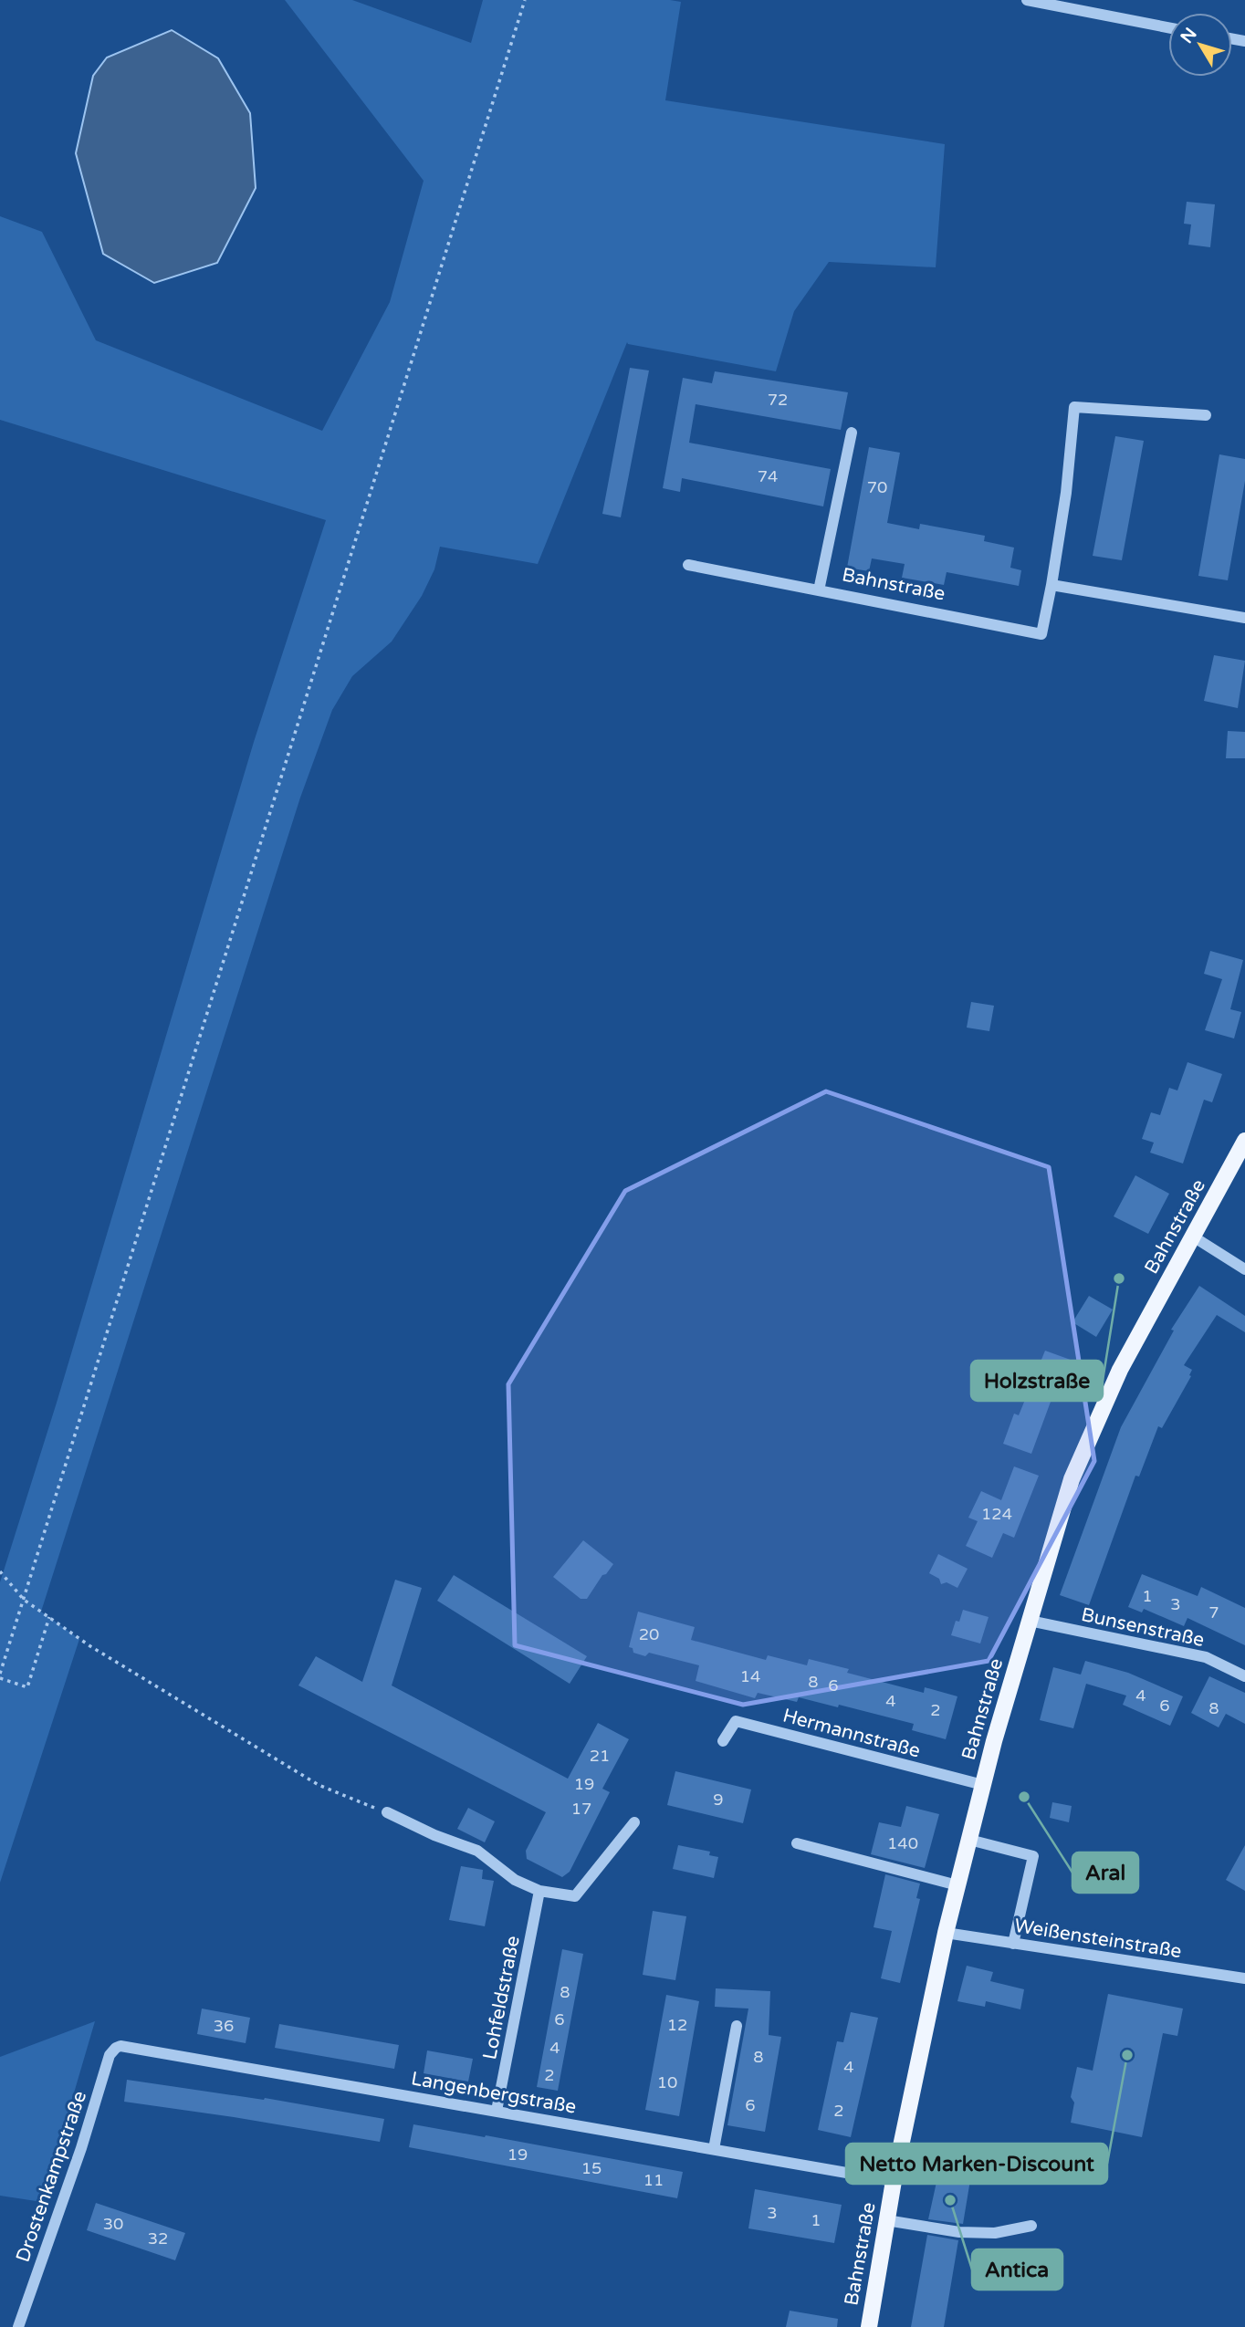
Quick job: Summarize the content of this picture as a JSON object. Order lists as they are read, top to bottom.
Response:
{
  "streets": {
    "main road": ["Bahnstraße"],
    "street": [
      "Bunsenstraße",
      "Hermannstraße",
      "Weißensteinstraße",
      "Lohfeldstraße",
      "Langenbergstraße",
      "Drostenkampstraße"
    ]
  },
  "crossings": [
    ["Bahnstraße", "Bunsenstraße"],
    ["Bahnstraße", "Hermannstraße"],
    ["Bahnstraße", "Weißensteinstraße"],
    ["Bahnstraße", "Langenbergstraße"],
    ["Lohfeldstraße", "Langenbergstraße"],
    ["Langenbergstraße", "Drostenkampstraße"]
  ],
  "places": [
    "Holzstraße",
    "Aral",
    "Netto Marken-Discount",
    "Antica"
  ],
  "house_numbers": [
    "72",
    "74",
    "70",
    "124",
    "1",
    "3",
    "7",
    "20",
    "14",
    "8",
    "6",
    "4",
    "4",
    "6",
    "8",
    "2",
    "21",
    "19",
    "9",
    "17",
    "140",
    "8",
    "6",
    "12",
    "36",
    "4",
    "8",
    "4",
    "2",
    "10",
    "6",
    "2",
    "19",
    "15",
    "11",
    "3",
    "1",
    "30",
    "32"
  ],
  "north": "top left"
}
